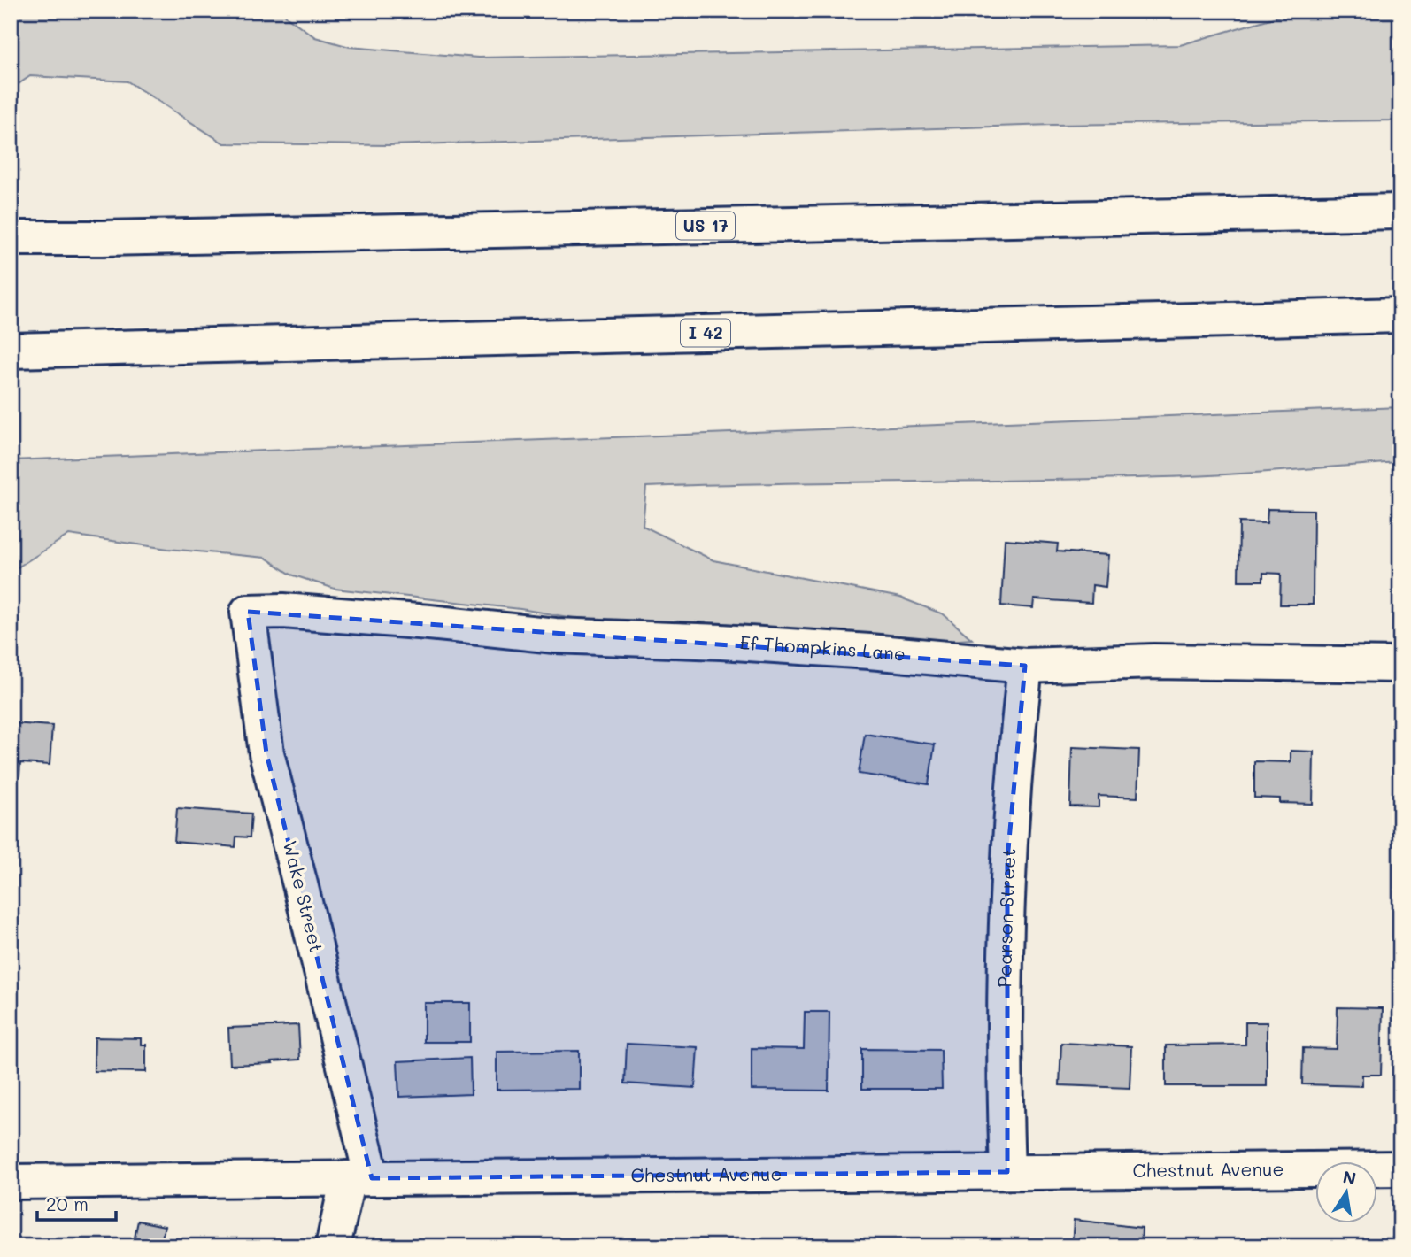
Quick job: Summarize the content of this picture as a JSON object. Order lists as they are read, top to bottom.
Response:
{
  "streets": {
    "main road": [
      "US 17",
      "I 42",
      "Ef Thompkins Lane",
      "Wake Street",
      "Pearson Street",
      "Chestnut Avenue"
    ]
  },
  "crossings": [
    ["Ef Thompkins Lane", "Wake Street"],
    ["Ef Thompkins Lane", "Pearson Street"],
    ["Wake Street", "Chestnut Avenue"],
    ["Pearson Street", "Chestnut Avenue"]
  ],
  "scale_bar": "20 m",
  "north": "top"
}
